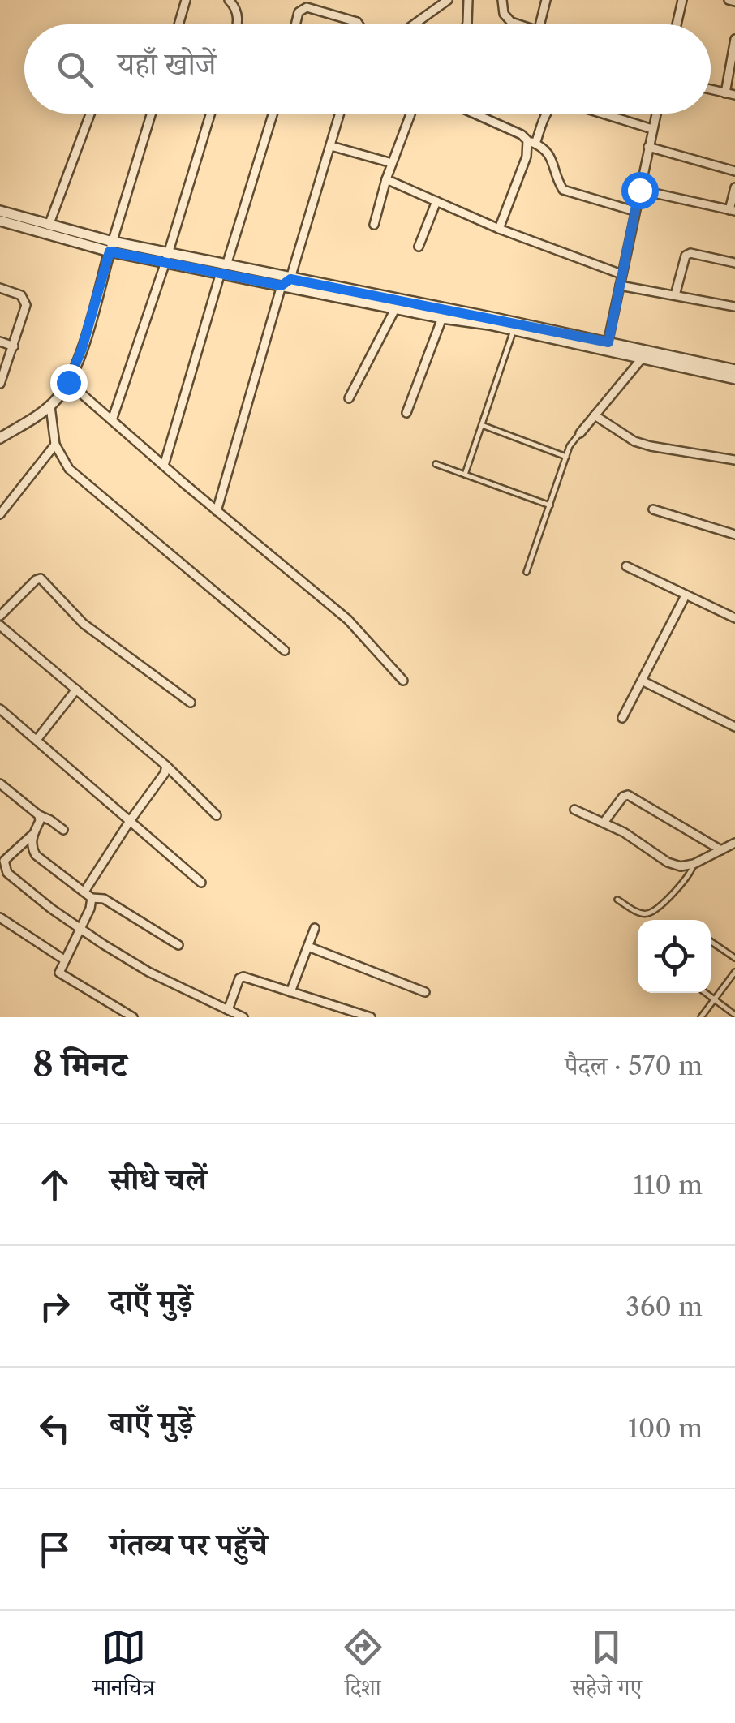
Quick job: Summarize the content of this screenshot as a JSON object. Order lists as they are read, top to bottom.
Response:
{
  "page": {
    "search": "यहाँ खोजें",
    "heading": ["8 मिनट", "पैदल · 570 m"],
    "list": [
      ["सीधे चलें", "110 m"],
      ["दाएँ मुड़ें", "360 m"],
      ["बाएँ मुड़ें", "100 m"],
      "गंतव्य पर पहुँचे"
    ],
    "nav": ["मानचित्र", "दिशा", "सहेजे गए"]
  }
}
